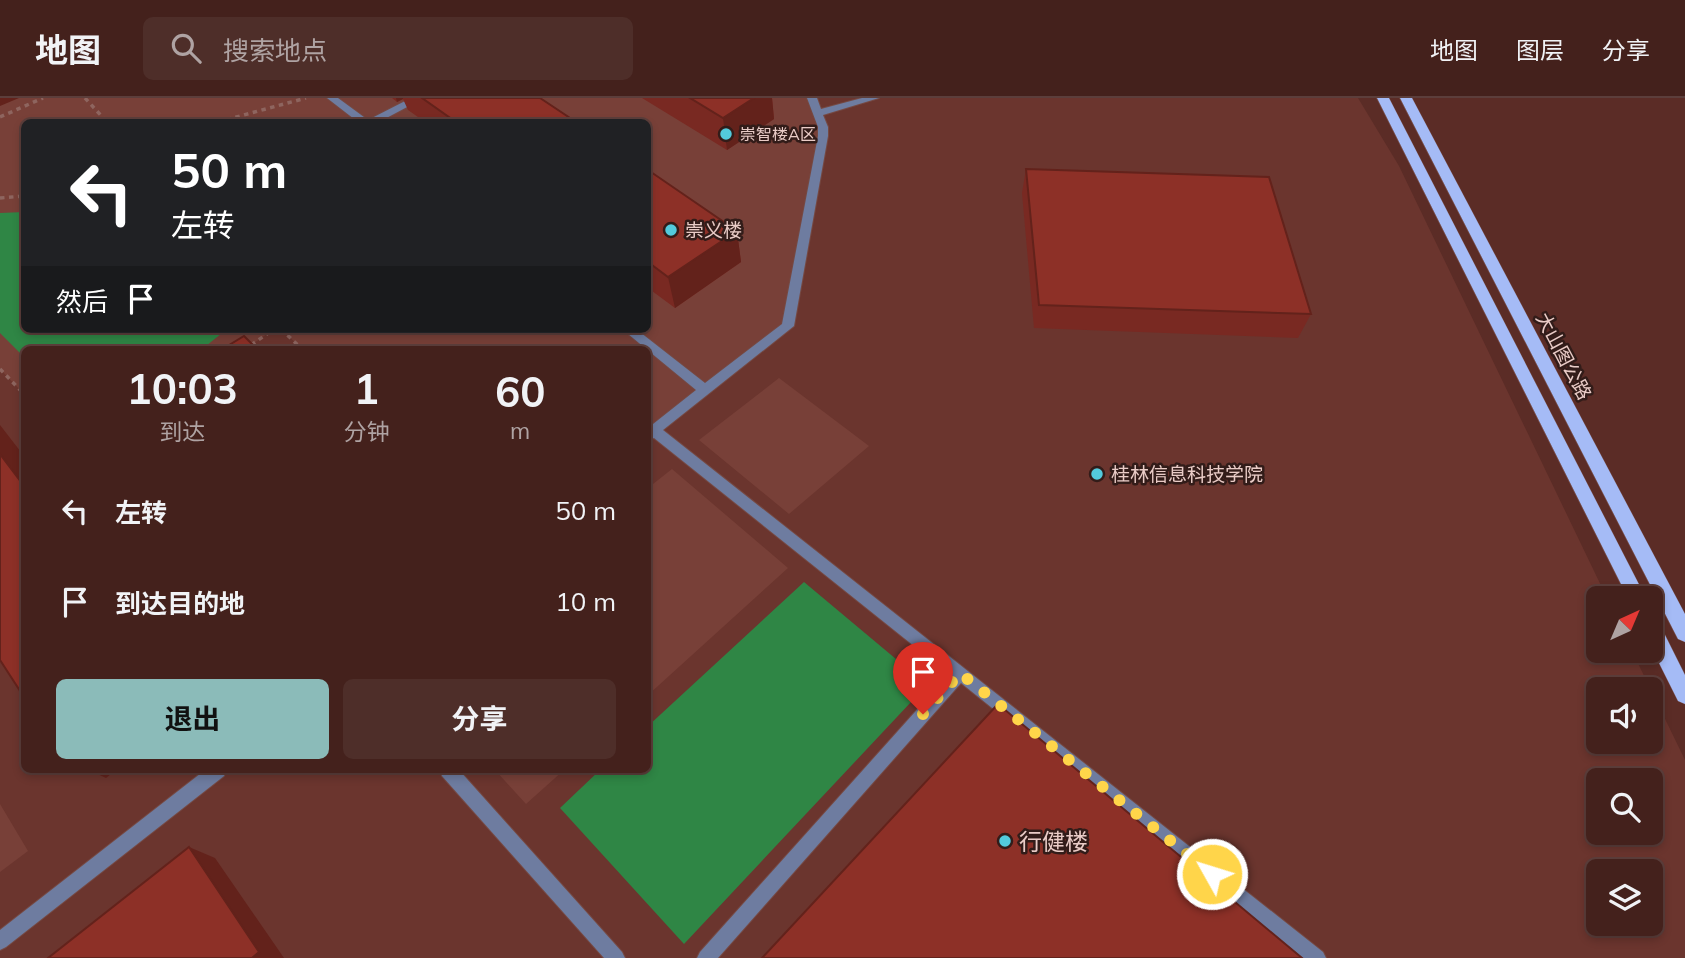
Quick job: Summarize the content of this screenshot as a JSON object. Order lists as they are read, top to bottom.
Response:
{
  "streets": {
    "main road": ["大山图公路"]
  },
  "places": [
    "崇智楼A区",
    "崇义楼",
    "桂林信息科技学院",
    "行健楼"
  ],
  "north": "top right",
  "page": {
    "header": "地图",
    "search": "搜索地点",
    "nav": ["地图", "图层", "分享"],
    "turn": ["50 m", "左转"],
    "then": "然后",
    "eta": [
      "10:03",
      "到达",
      "1",
      "分钟",
      "60",
      "m"
    ],
    "list": [
      {
        "name": "左转",
        "value": "50 m"
      },
      {
        "name": "到达目的地",
        "value": "10 m"
      }
    ],
    "buttons": ["退出", "分享"]
  }
}
